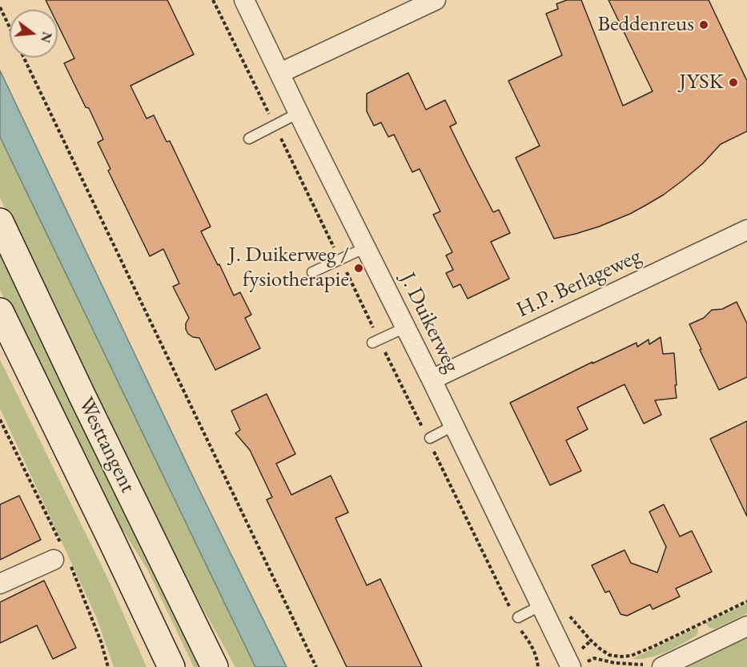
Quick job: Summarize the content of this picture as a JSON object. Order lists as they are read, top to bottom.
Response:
{
  "streets": {
    "main road": ["Westtangent"],
    "street": ["H.P. Berlageweg", "J. Duikerweg"]
  },
  "crossings": [
    ["H.P. Berlageweg", "J. Duikerweg"]
  ],
  "places": ["Beddenreus", "JYSK", "J. Duikerweg / fysiotherapie"],
  "north": "right"
}
